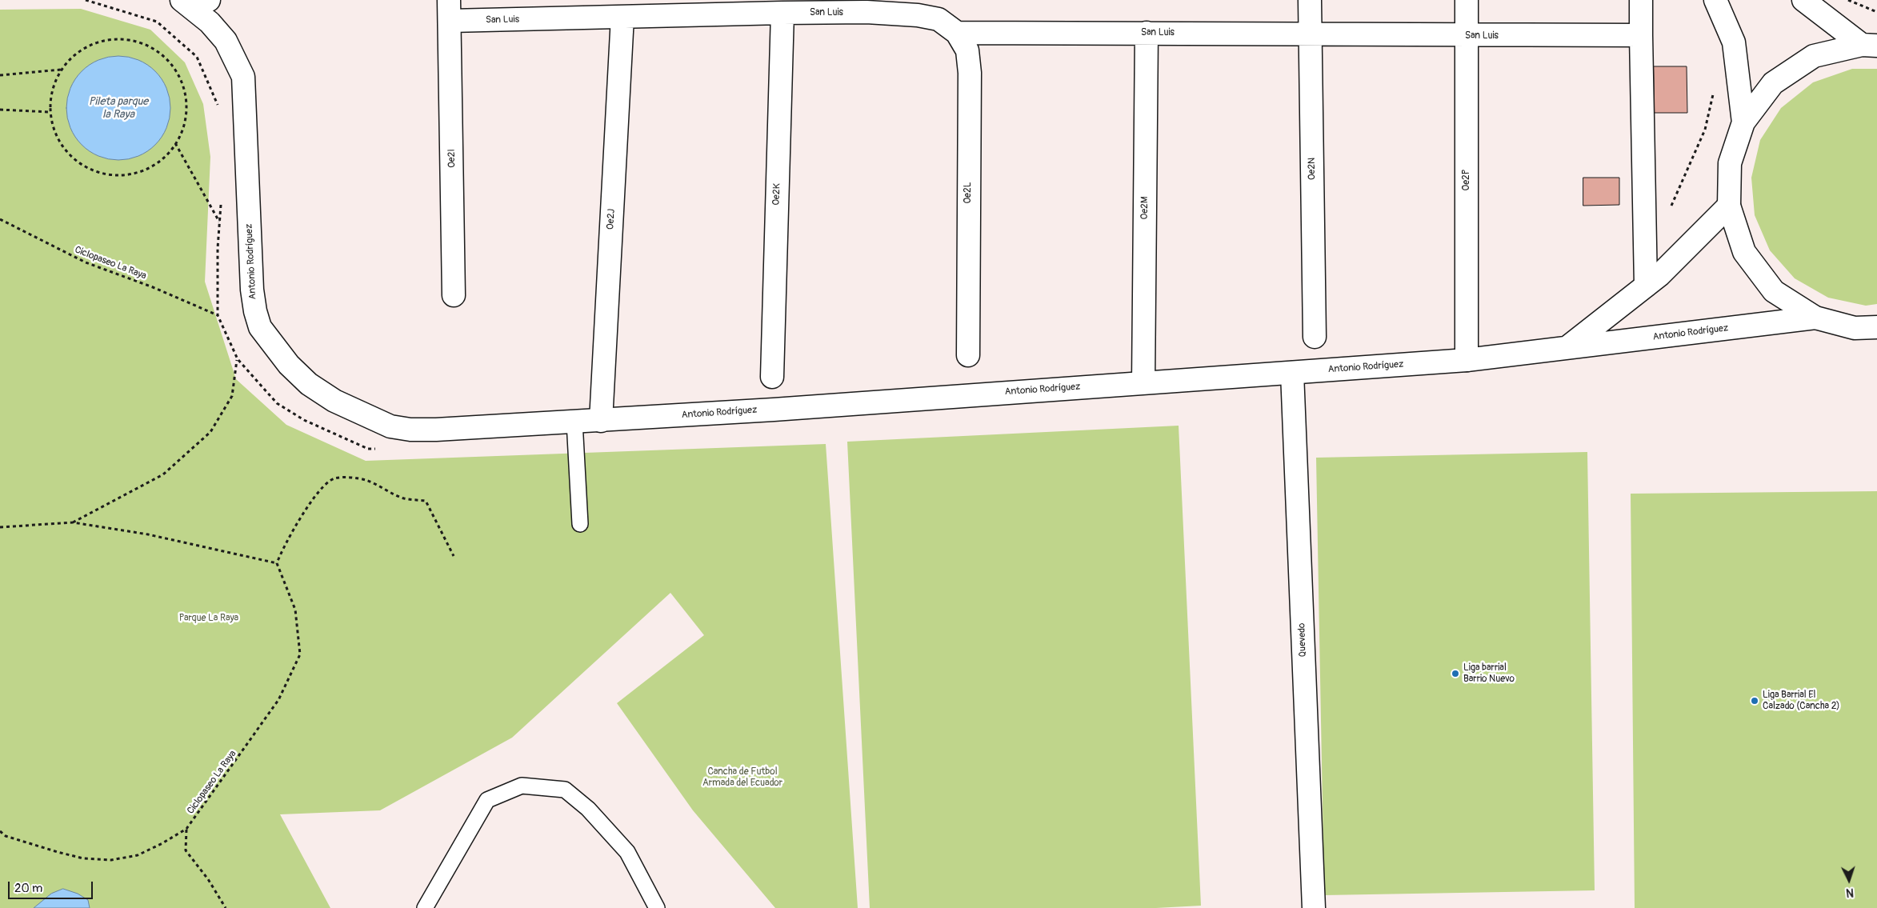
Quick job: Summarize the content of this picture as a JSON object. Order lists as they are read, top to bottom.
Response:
{
  "streets": {
    "street": [
      "San Luis",
      "Oe2I",
      "Oe2N",
      "Oe2P",
      "Oe2L",
      "Oe2K",
      "Oe2M",
      "Oe2J",
      "Antonio Rodríguez",
      "Quevedo"
    ],
    "path": ["Ciclopaseo La Raya"]
  },
  "crossings": [
    ["San Luis", "Oe2I"],
    ["San Luis", "Oe2N"],
    ["San Luis", "Oe2P"],
    ["San Luis", "Oe2L"],
    ["San Luis", "Oe2K"],
    ["San Luis", "Oe2M"],
    ["San Luis", "Oe2J"],
    ["Oe2P", "Antonio Rodríguez"],
    ["Oe2M", "Antonio Rodríguez"],
    ["Oe2J", "Antonio Rodríguez"],
    ["Antonio Rodríguez", "Quevedo"]
  ],
  "water": ["Pileta parque la Raya"],
  "parks": ["Parque La Raya", "Cancha de Futbol Armada del Ecuador"],
  "places": ["Liga barrial Barrio Nuevo", "Liga Barrial El Calzado (Cancha 2)"],
  "scale_bar": "20 m",
  "north": "bottom"
}
